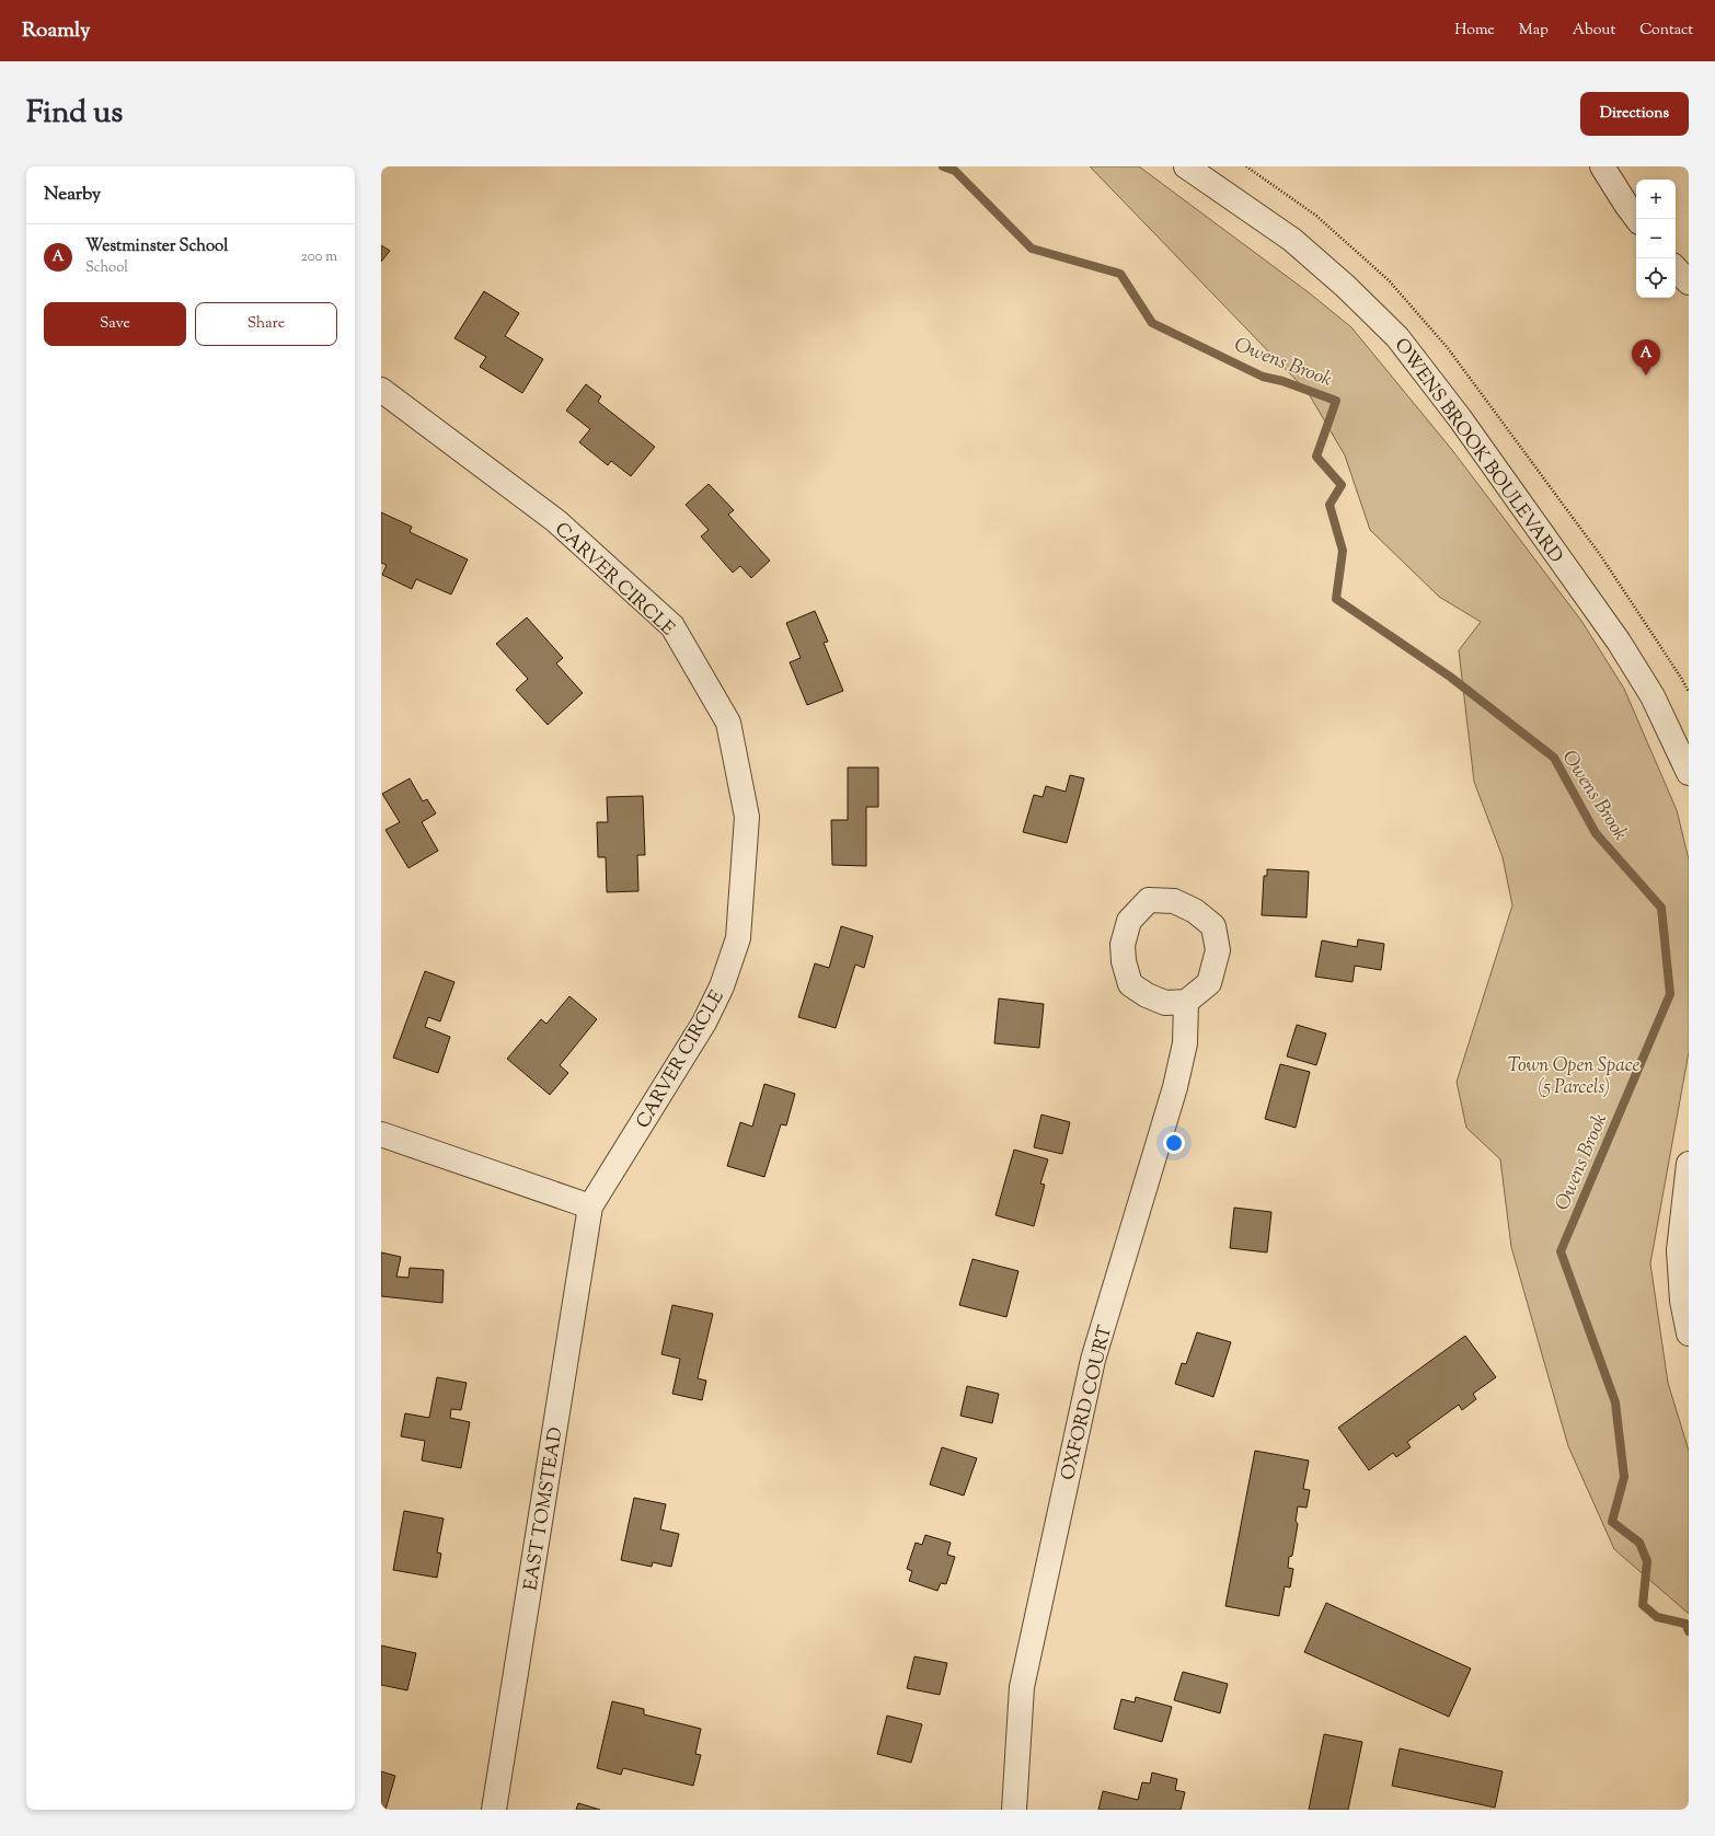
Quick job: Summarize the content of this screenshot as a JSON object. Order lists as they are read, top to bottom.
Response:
{
  "streets": {
    "street": [
      "OWENS BROOK BOULEVARD",
      "CARVER CIRCLE",
      "OXFORD COURT",
      "EAST TOMSTEAD"
    ]
  },
  "crossings": [
    ["CARVER CIRCLE", "EAST TOMSTEAD"]
  ],
  "water": ["Owens Brook"],
  "parks": ["Town Open Space (5 Parcels)"],
  "page": {
    "header": "Roamly",
    "nav": [
      "Home",
      "Map",
      "About",
      "Contact"
    ],
    "title": "Find us",
    "buttons": [
      "Directions",
      ["Save", "Share"]
    ],
    "heading": "Nearby",
    "map_buttons": ["+", "−"],
    "list": [
      {
        "mark": "A",
        "name": "Westminster School",
        "note": "School",
        "value": "200 m"
      }
    ],
    "pins": "A"
  }
}
